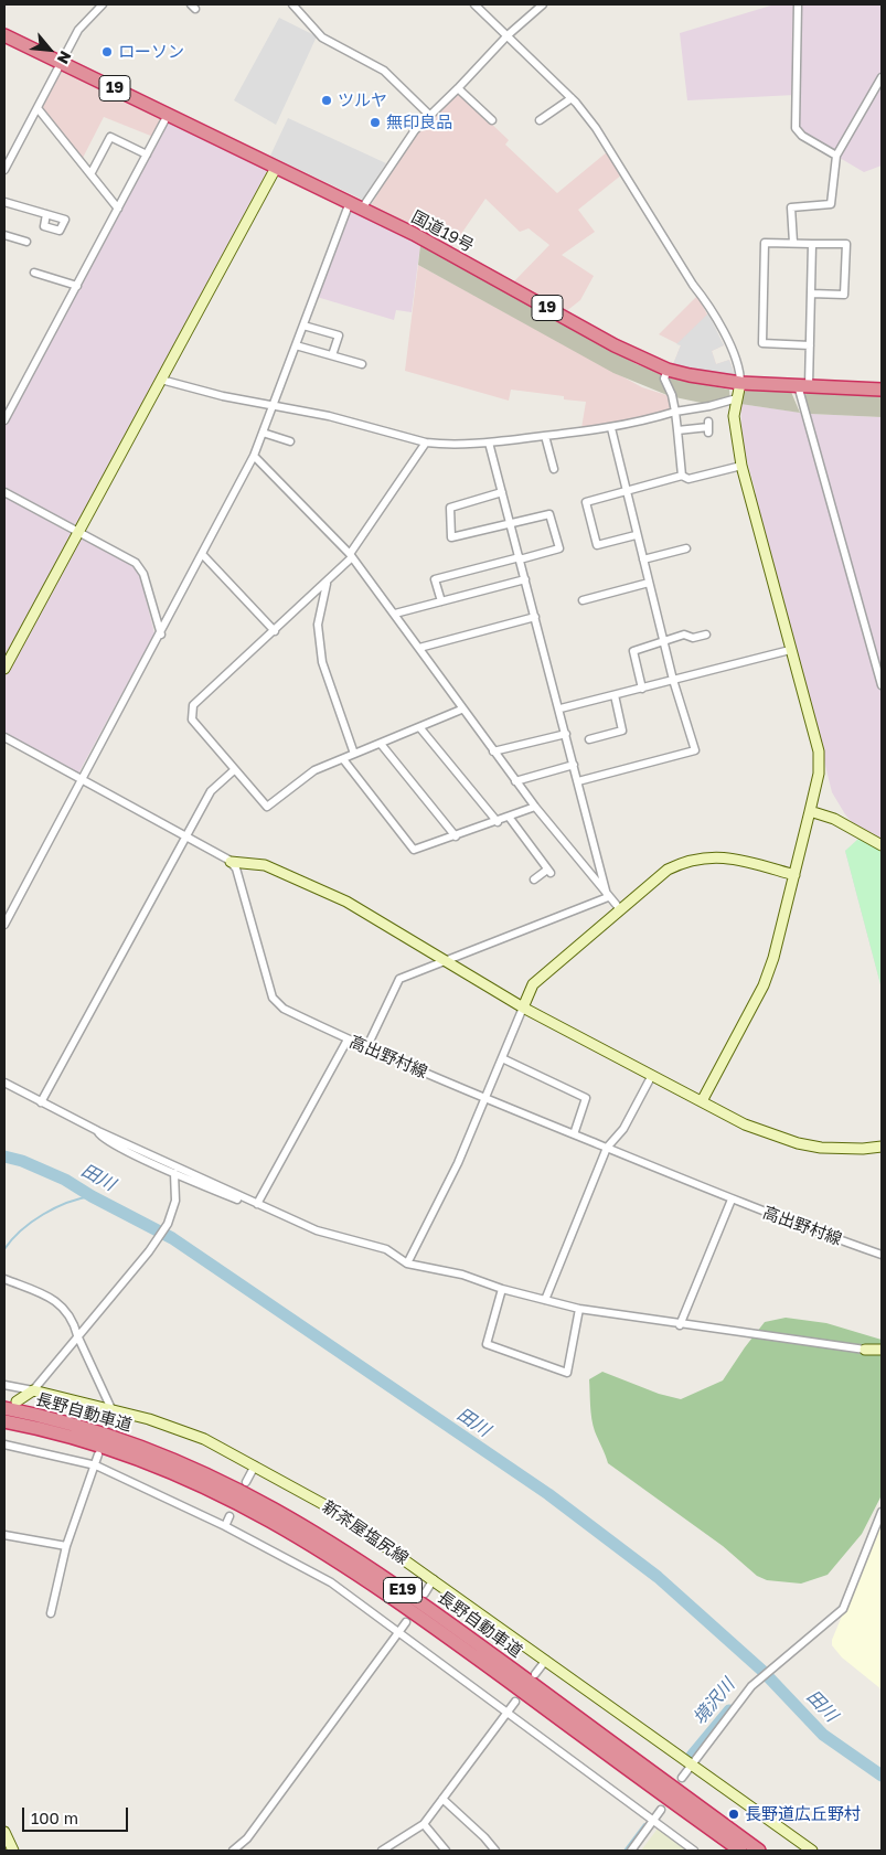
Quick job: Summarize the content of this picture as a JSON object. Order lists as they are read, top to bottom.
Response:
{
  "streets": {
    "highway": [
      "19",
      "国道19号",
      "長野自動車道",
      "E19"
    ],
    "street": ["高出野村線", "新茶屋塩尻線"]
  },
  "water": ["田川", "境沢川"],
  "places": [
    "ローソン",
    "ツルヤ",
    "無印良品",
    "長野道広丘野村"
  ],
  "scale_bar": "100 m",
  "north": "bottom right"
}
